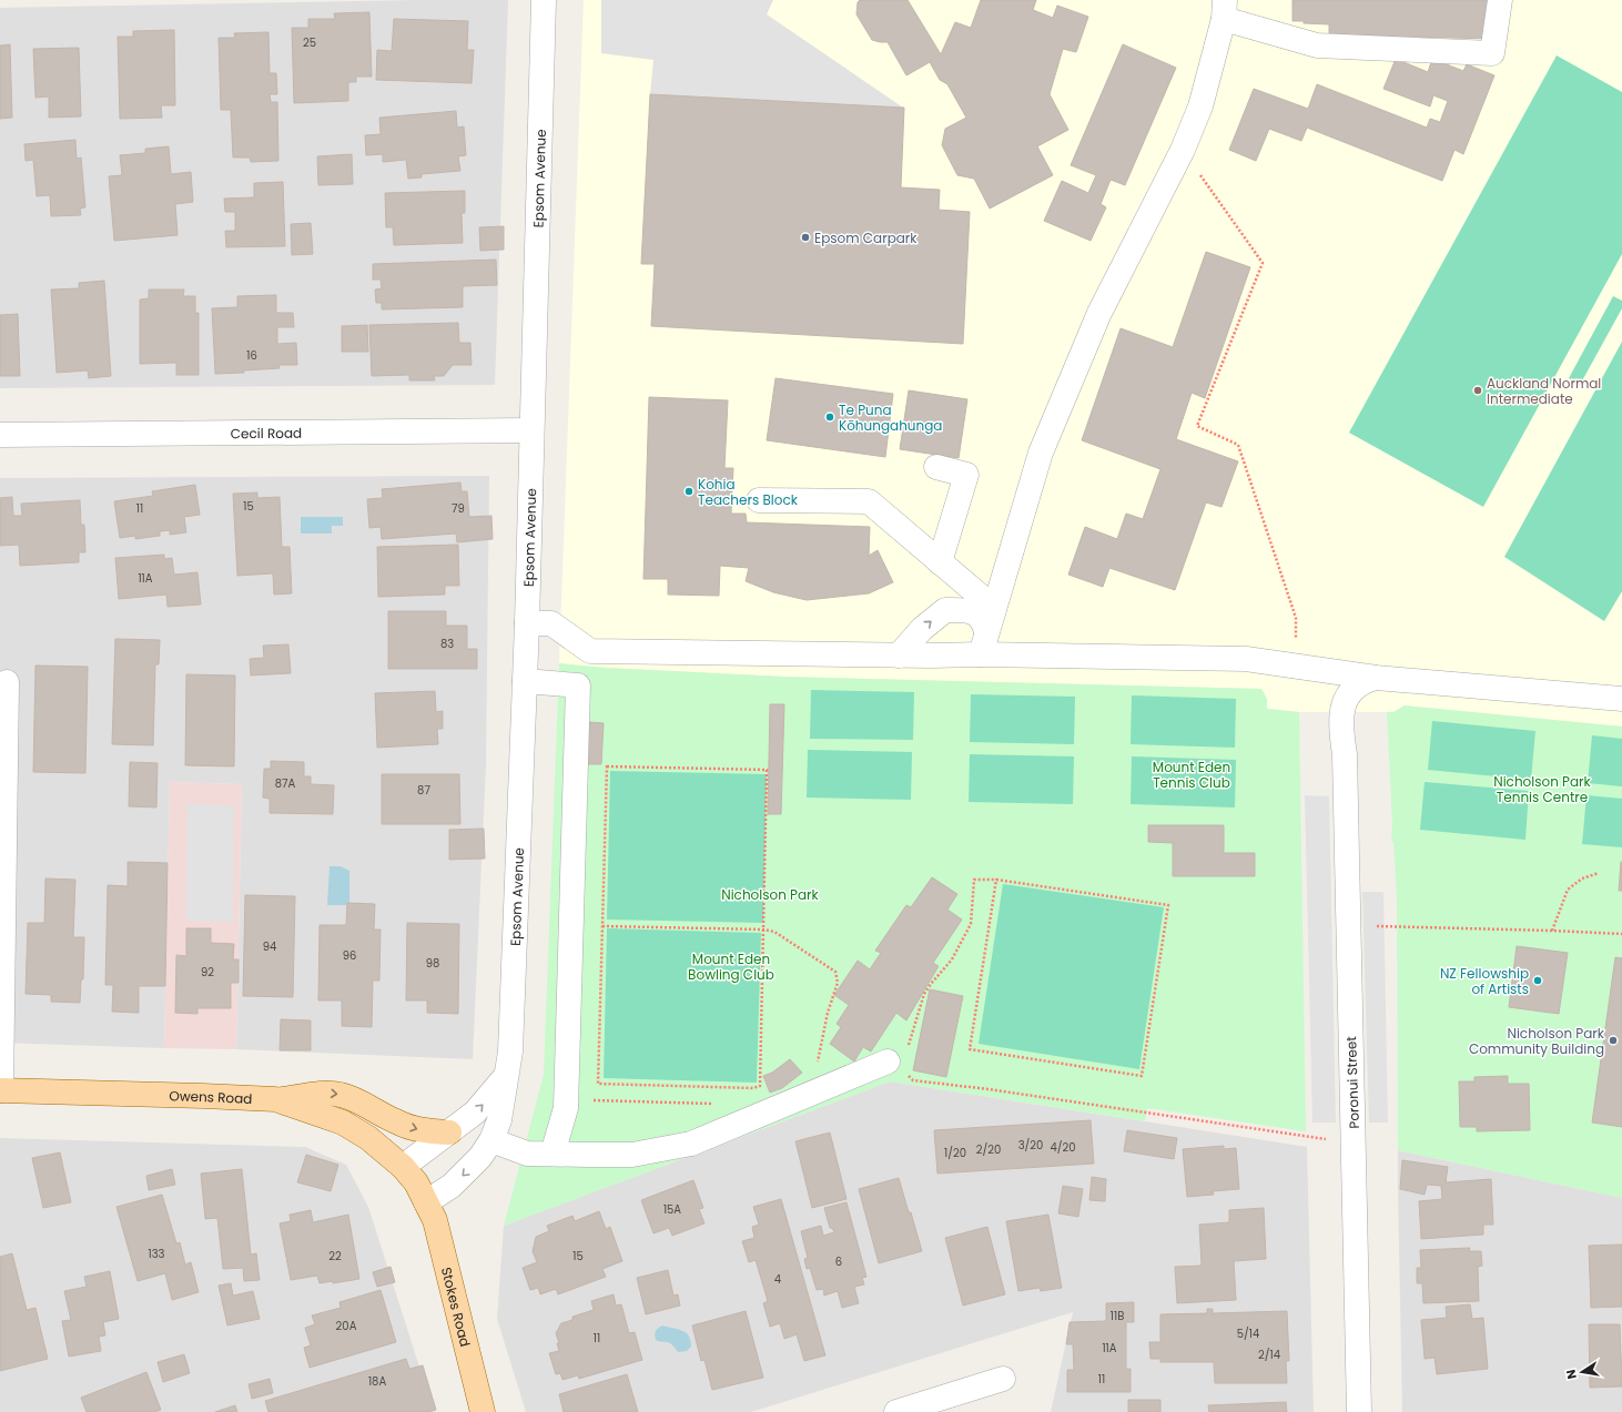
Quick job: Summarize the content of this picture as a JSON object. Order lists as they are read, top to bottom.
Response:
{
  "streets": {
    "main road": ["Owens Road", "Stokes Road"],
    "street": ["Epsom Avenue", "Cecil Road", "Poronui Street"]
  },
  "crossings": [
    ["Epsom Avenue", "Cecil Road"],
    ["Epsom Avenue", "Owens Road"],
    ["Epsom Avenue", "Stokes Road"],
    ["Owens Road", "Stokes Road"]
  ],
  "parks": [
    "Mount Eden Tennis Club",
    "Nicholson Park Tennis Centre",
    "Nicholson Park",
    "Mount Eden Bowling Club"
  ],
  "places": [
    "Epsom Carpark",
    "Auckland Normal Intermediate",
    "Te Puna Kōhungahunga",
    "Kohia Teachers Block",
    "NZ Fellowship of Artists",
    "Nicholson Park Community Building"
  ],
  "house_numbers": [
    "25",
    "16",
    "15",
    "11",
    "79",
    "11A",
    "83",
    "87A",
    "87",
    "94",
    "96",
    "98",
    "92",
    "3/20",
    "4/20",
    "2/20",
    "1/20",
    "15A",
    "133",
    "22",
    "15",
    "6",
    "4",
    "11B",
    "20A",
    "5/14",
    "11",
    "11A",
    "2/14",
    "11",
    "18A"
  ],
  "north": "left"
}
